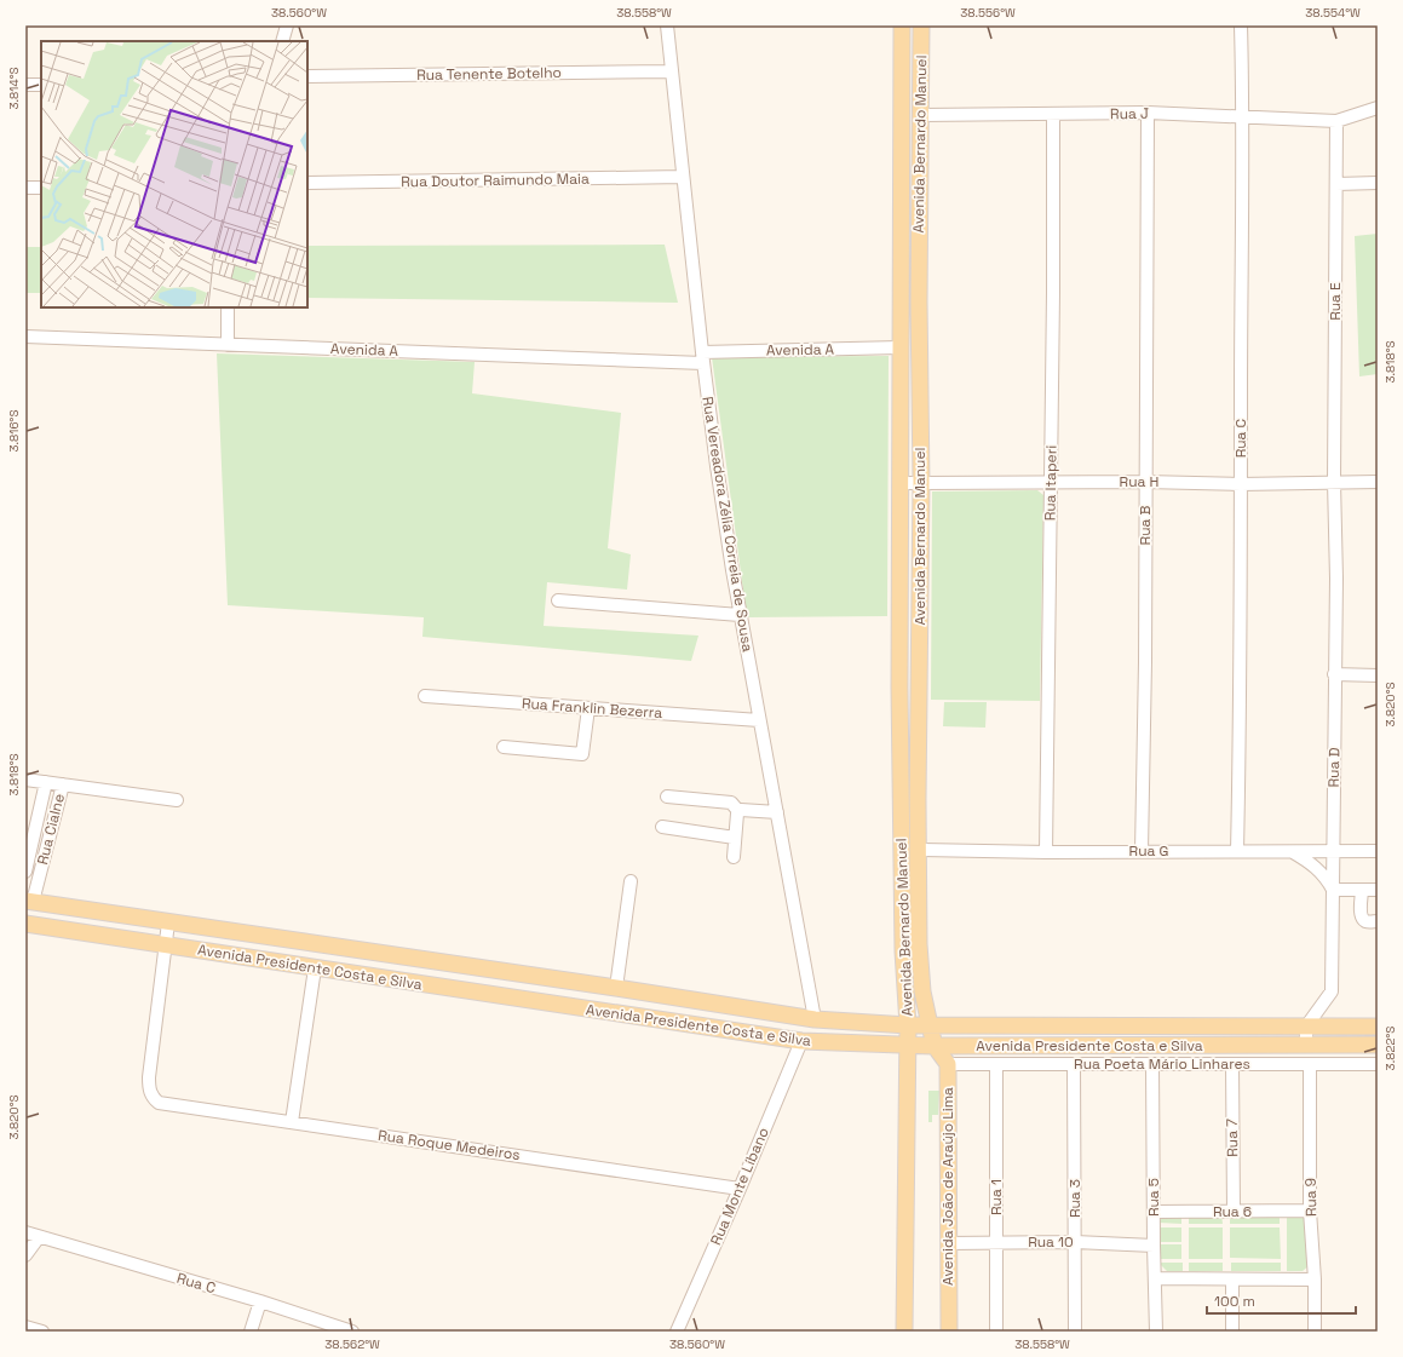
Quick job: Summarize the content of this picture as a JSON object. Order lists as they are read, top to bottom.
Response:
{
  "streets": {
    "main road": ["Avenida Bernardo Manuel", "Avenida Presidente Costa e Silva", "Avenida João de Araújo Lima"],
    "street": [
      "Rua Tenente Botelho",
      "Rua J",
      "Rua Doutor Raimundo Maia",
      "Rua E",
      "Avenida A",
      "Rua C",
      "Rua H",
      "Rua Itaperi",
      "Rua Vereadora Zélia Correia de Sousa",
      "Rua B",
      "Rua Franklin Bezerra",
      "Rua D",
      "Rua Cialne",
      "Rua G",
      "Rua Poeta Mário Linhares",
      "Rua 7",
      "Rua Roque Medeiros",
      "Rua Monte Líbano",
      "Rua 1",
      "Rua 5",
      "Rua 9",
      "Rua 3",
      "Rua 6",
      "Rua 10"
    ]
  },
  "crossings": [
    ["Rua Tenente Botelho", "Rua Vereadora Zélia Correia de Sousa"],
    ["Rua J", "Avenida Bernardo Manuel"],
    ["Rua J", "Rua E"],
    ["Rua J", "Rua C"],
    ["Rua J", "Rua Itaperi"],
    ["Rua J", "Rua B"],
    ["Avenida Bernardo Manuel", "Avenida A"],
    ["Avenida Bernardo Manuel", "Rua H"],
    ["Avenida Bernardo Manuel", "Rua G"],
    ["Avenida Bernardo Manuel", "Avenida Presidente Costa e Silva"],
    ["Rua Doutor Raimundo Maia", "Rua Vereadora Zélia Correia de Sousa"],
    ["Rua E", "Rua H"],
    ["Rua E", "Rua D"],
    ["Avenida A", "Rua Vereadora Zélia Correia de Sousa"],
    ["Rua C", "Rua H"],
    ["Rua C", "Rua G"],
    ["Rua H", "Rua Itaperi"],
    ["Rua H", "Rua B"],
    ["Rua H", "Rua D"],
    ["Rua Itaperi", "Rua G"],
    ["Rua Vereadora Zélia Correia de Sousa", "Rua Franklin Bezerra"],
    ["Rua Vereadora Zélia Correia de Sousa", "Avenida Presidente Costa e Silva"],
    ["Rua B", "Rua G"],
    ["Rua D", "Rua G"],
    ["Rua D", "Avenida Presidente Costa e Silva"],
    ["Rua Cialne", "Avenida Presidente Costa e Silva"],
    ["Avenida Presidente Costa e Silva", "Rua Roque Medeiros"],
    ["Avenida Presidente Costa e Silva", "Rua Monte Líbano"],
    ["Rua Poeta Mário Linhares", "Rua 7"],
    ["Rua Poeta Mário Linhares", "Avenida João de Araújo Lima"],
    ["Rua Poeta Mário Linhares", "Rua 1"],
    ["Rua Poeta Mário Linhares", "Rua 5"],
    ["Rua Poeta Mário Linhares", "Rua 9"],
    ["Rua Poeta Mário Linhares", "Rua 3"],
    ["Rua 7", "Rua 6"],
    ["Rua Roque Medeiros", "Rua Monte Líbano"],
    ["Avenida João de Araújo Lima", "Rua 10"],
    ["Rua 1", "Rua 10"],
    ["Rua 5", "Rua 6"],
    ["Rua 5", "Rua 10"],
    ["Rua 9", "Rua 6"],
    ["Rua 3", "Rua 10"]
  ],
  "scale_bar": "100 m",
  "coordinates": [
    "38.560°W",
    "38.558°W",
    "38.556°W",
    "38.554°W",
    "3.814°S",
    "3.818°S",
    "3.816°S",
    "3.820°S",
    "3.822°S",
    "38.562°W"
  ]
}
